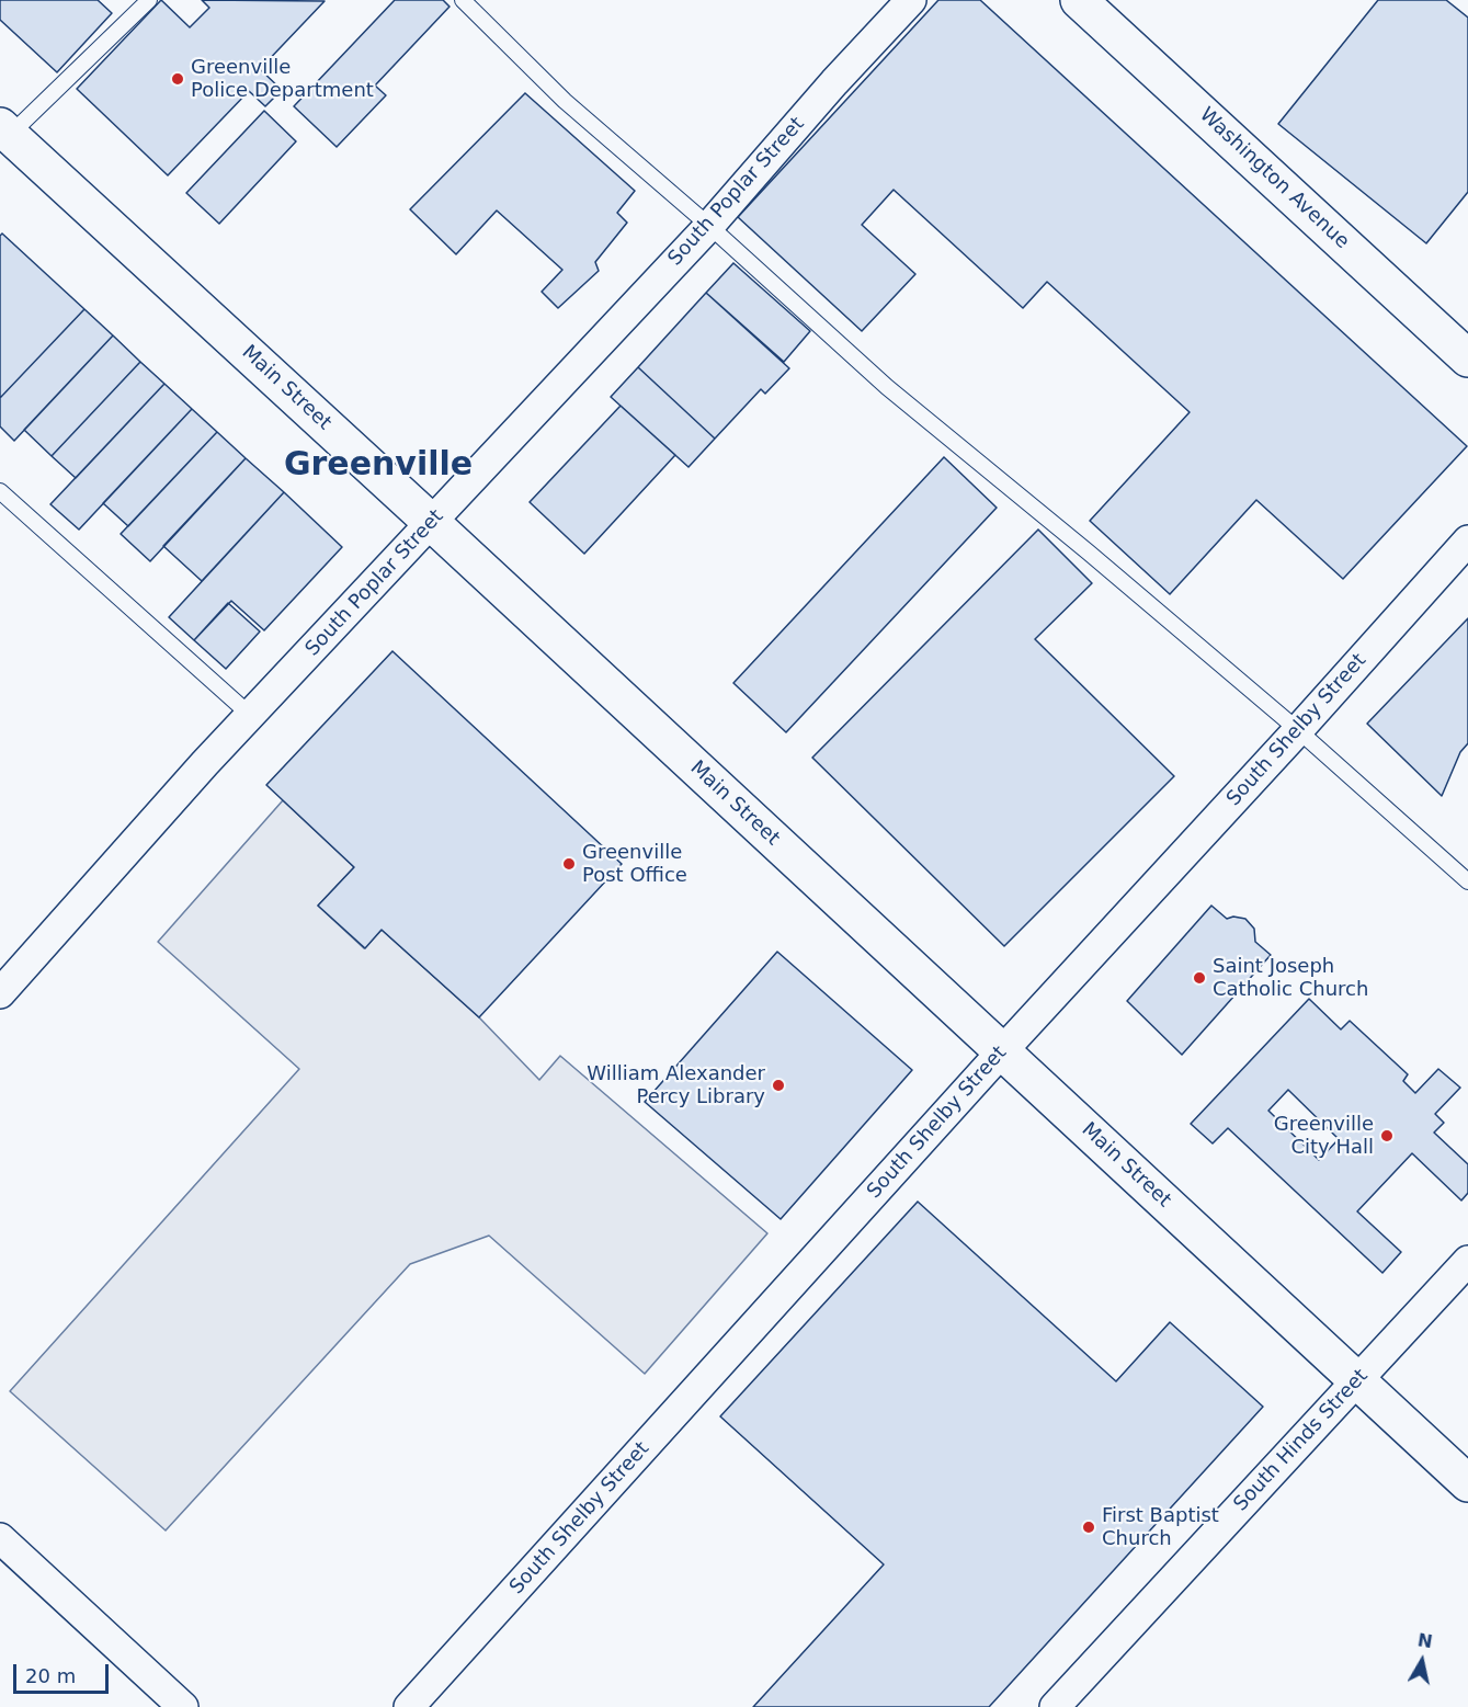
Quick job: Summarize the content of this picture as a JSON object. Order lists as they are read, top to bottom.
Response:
{
  "streets": {
    "street": [
      "Washington Avenue",
      "South Poplar Street",
      "Main Street",
      "South Shelby Street",
      "South Hinds Street"
    ]
  },
  "crossings": [
    ["South Poplar Street", "Main Street"],
    ["Main Street", "South Shelby Street"],
    ["Main Street", "South Hinds Street"]
  ],
  "districts": ["Greenville"],
  "places": [
    "Greenville Police Department",
    "Greenville Post Office",
    "Saint Joseph Catholic Church",
    "William Alexander Percy Library",
    "Greenville City Hall",
    "First Baptist Church"
  ],
  "scale_bar": "20 m",
  "north": "top"
}
